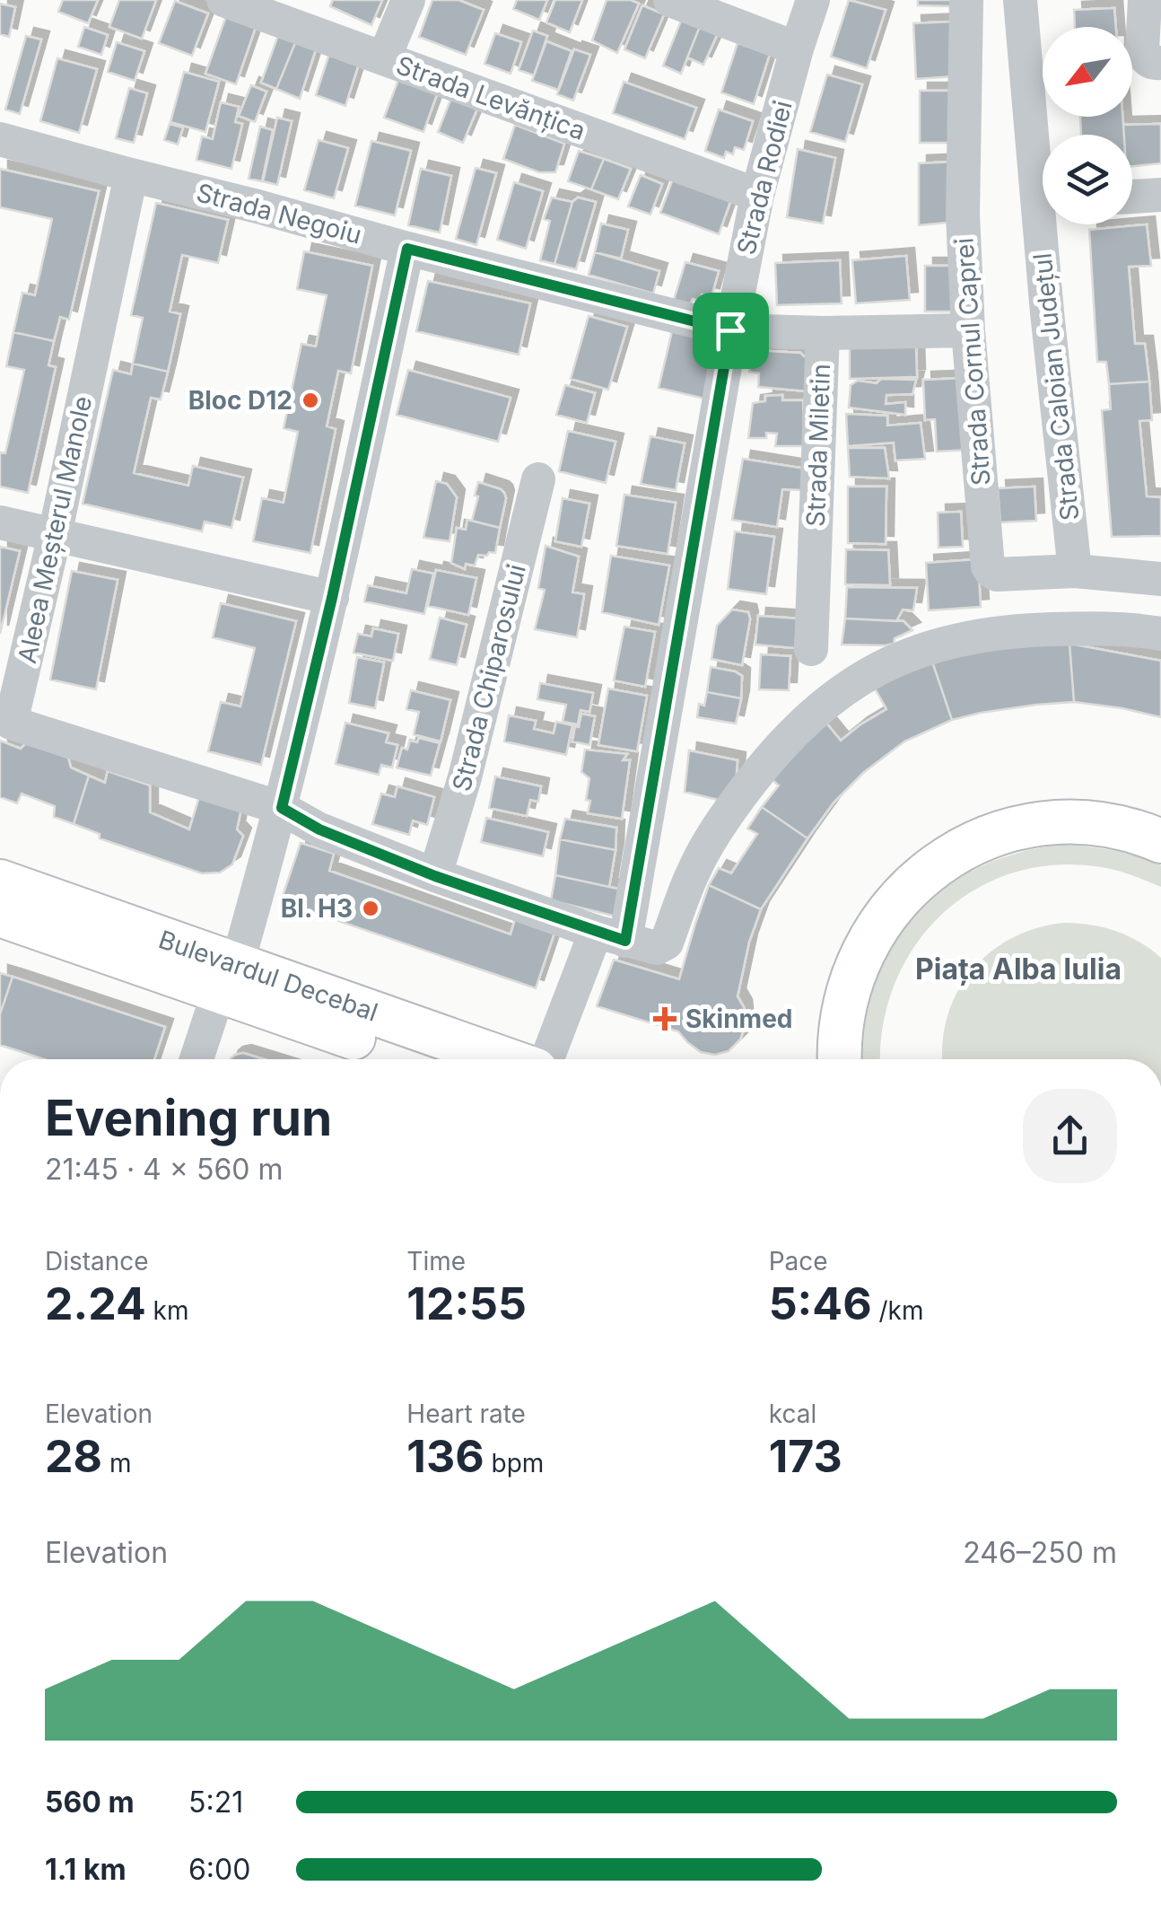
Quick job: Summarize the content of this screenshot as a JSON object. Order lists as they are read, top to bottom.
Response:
{
  "streets": {
    "main road": ["Bulevardul Decebal"],
    "street": [
      "Strada Levănțica",
      "Strada Rodiei",
      "Strada Negoiu",
      "Strada Cornul Caprei",
      "Strada Caloian Județul",
      "Strada Miletin",
      "Aleea Meșterul Manole",
      "Strada Chiparosului"
    ]
  },
  "crossings": [
    ["Strada Levănțica", "Strada Rodiei"],
    ["Strada Rodiei", "Strada Negoiu"],
    ["Strada Rodiei", "Aleea Meșterul Manole"],
    ["Strada Negoiu", "Strada Miletin"],
    ["Strada Negoiu", "Aleea Meșterul Manole"],
    ["Strada Cornul Caprei", "Strada Caloian Județul"],
    ["Strada Cornul Caprei", "Strada Miletin"],
    ["Aleea Meșterul Manole", "Strada Chiparosului"]
  ],
  "districts": ["Piața Alba Iulia"],
  "places": {
    "other": ["Bloc D12", "Bl. H3"],
    "health": ["Skinmed"]
  },
  "north": "bottom left",
  "page": {
    "heading": ["Evening run", "21:45 · 4 × 560 m"],
    "stats": [
      ["Distance", "2.24 km"],
      ["Time", "12:55"],
      ["Pace", "5:46 /km"],
      ["Elevation", "28 m"],
      ["Heart rate", "136 bpm"],
      ["kcal", "173"]
    ],
    "chart": ["Elevation", "246–250 m"],
    "list": [
      {
        "name": "560 m",
        "note": "5:21"
      },
      {
        "name": "1.1 km",
        "note": "6:00"
      }
    ]
  }
}
